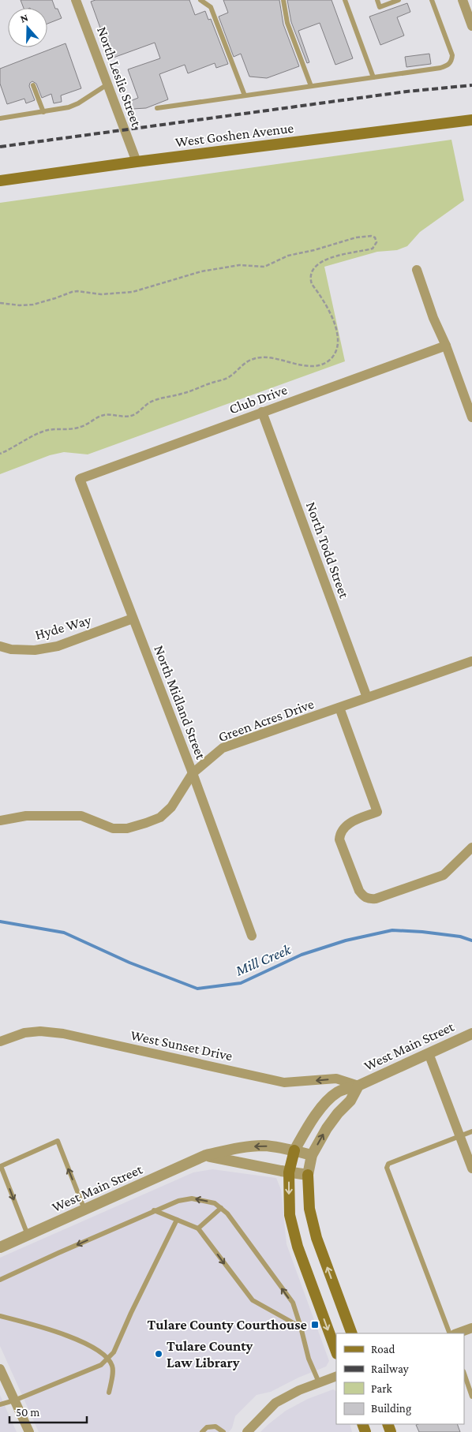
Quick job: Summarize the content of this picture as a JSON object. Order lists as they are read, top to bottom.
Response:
{
  "streets": {
    "main road": ["West Goshen Avenue"],
    "street": [
      "North Leslie Street",
      "Club Drive",
      "North Todd Street",
      "Hyde Way",
      "North Midland Street",
      "Green Acres Drive",
      "West Sunset Drive",
      "West Main Street"
    ]
  },
  "crossings": [
    ["North Leslie Street", "West Goshen Avenue"],
    ["Club Drive", "North Todd Street"],
    ["Club Drive", "North Midland Street"],
    ["North Todd Street", "Green Acres Drive"],
    ["Hyde Way", "North Midland Street"],
    ["North Midland Street", "Green Acres Drive"],
    ["West Sunset Drive", "West Main Street"]
  ],
  "one_way": ["West Sunset Drive"],
  "water": ["Mill Creek"],
  "places": {
    "transit": ["Tulare County Courthouse"],
    "other": ["Tulare County Law Library"]
  },
  "legend": [
    "Road",
    "Railway",
    "Park",
    "Building"
  ],
  "scale_bar": "50 m",
  "north": "top"
}
